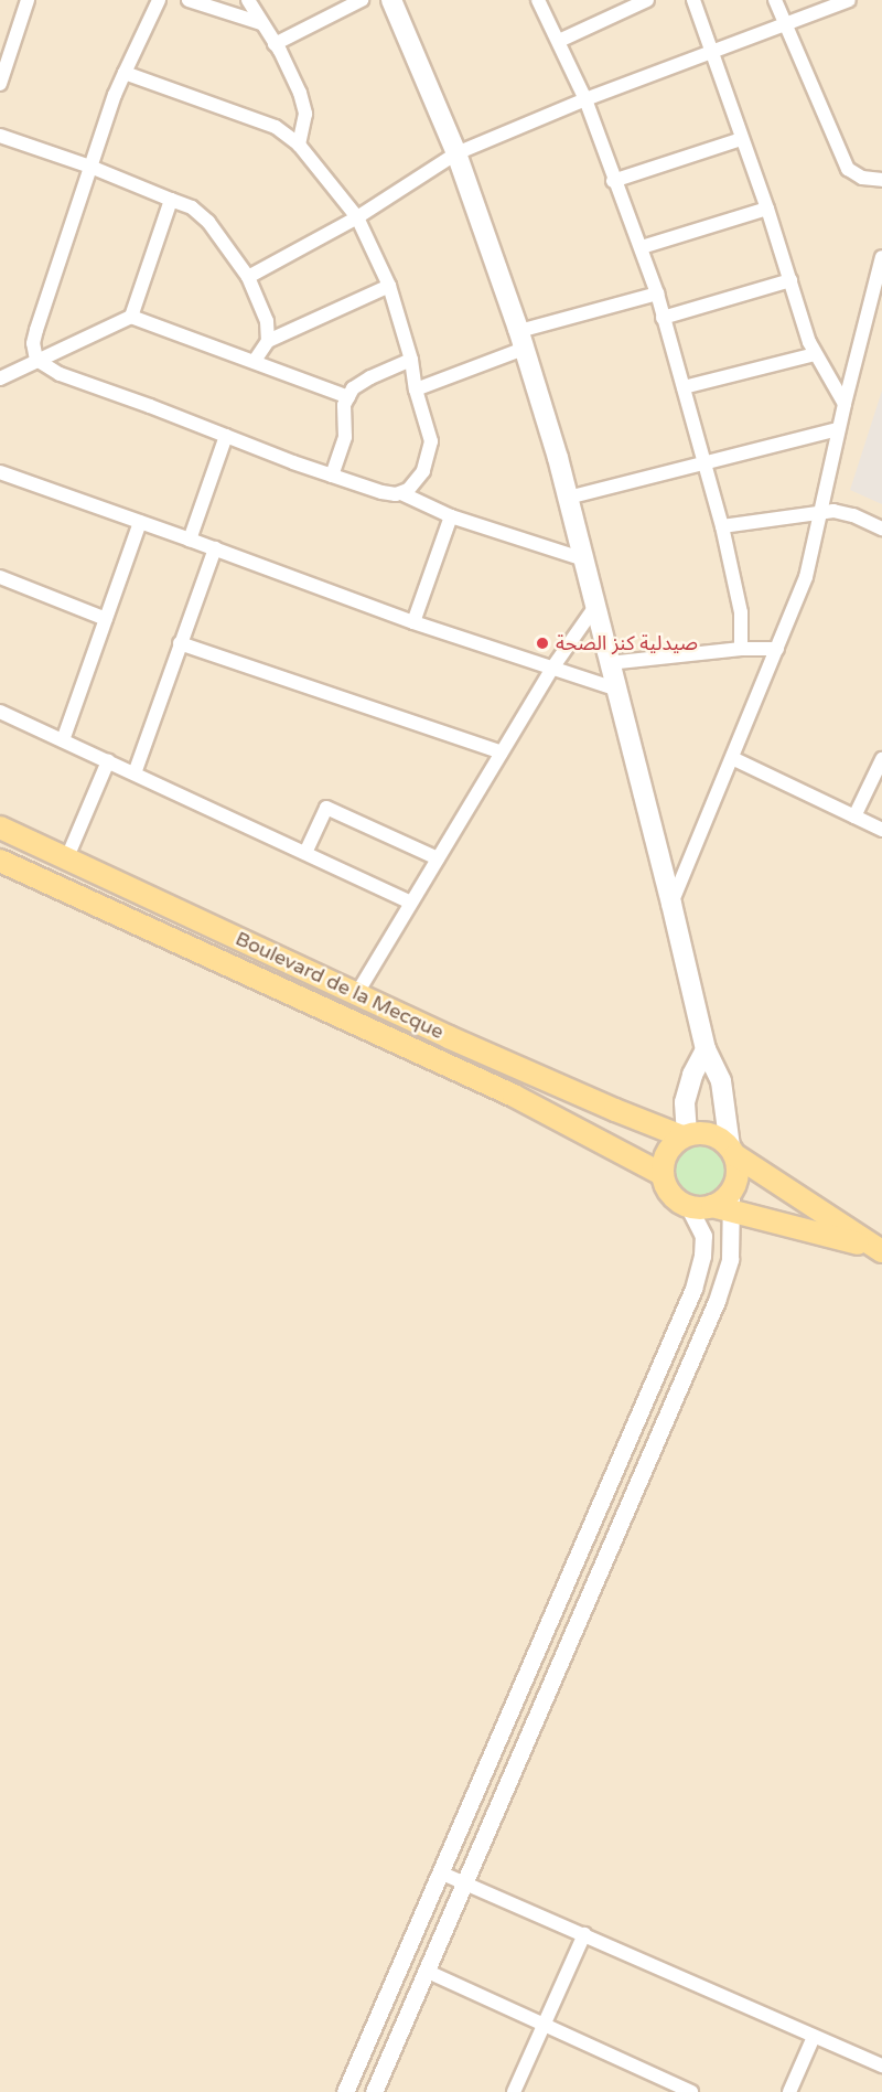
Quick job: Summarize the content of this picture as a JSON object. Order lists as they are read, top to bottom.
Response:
{
  "streets": {
    "main road": ["Boulevard de la Mecque"]
  },
  "places": ["صيدلية كنز الصحة"]
}
